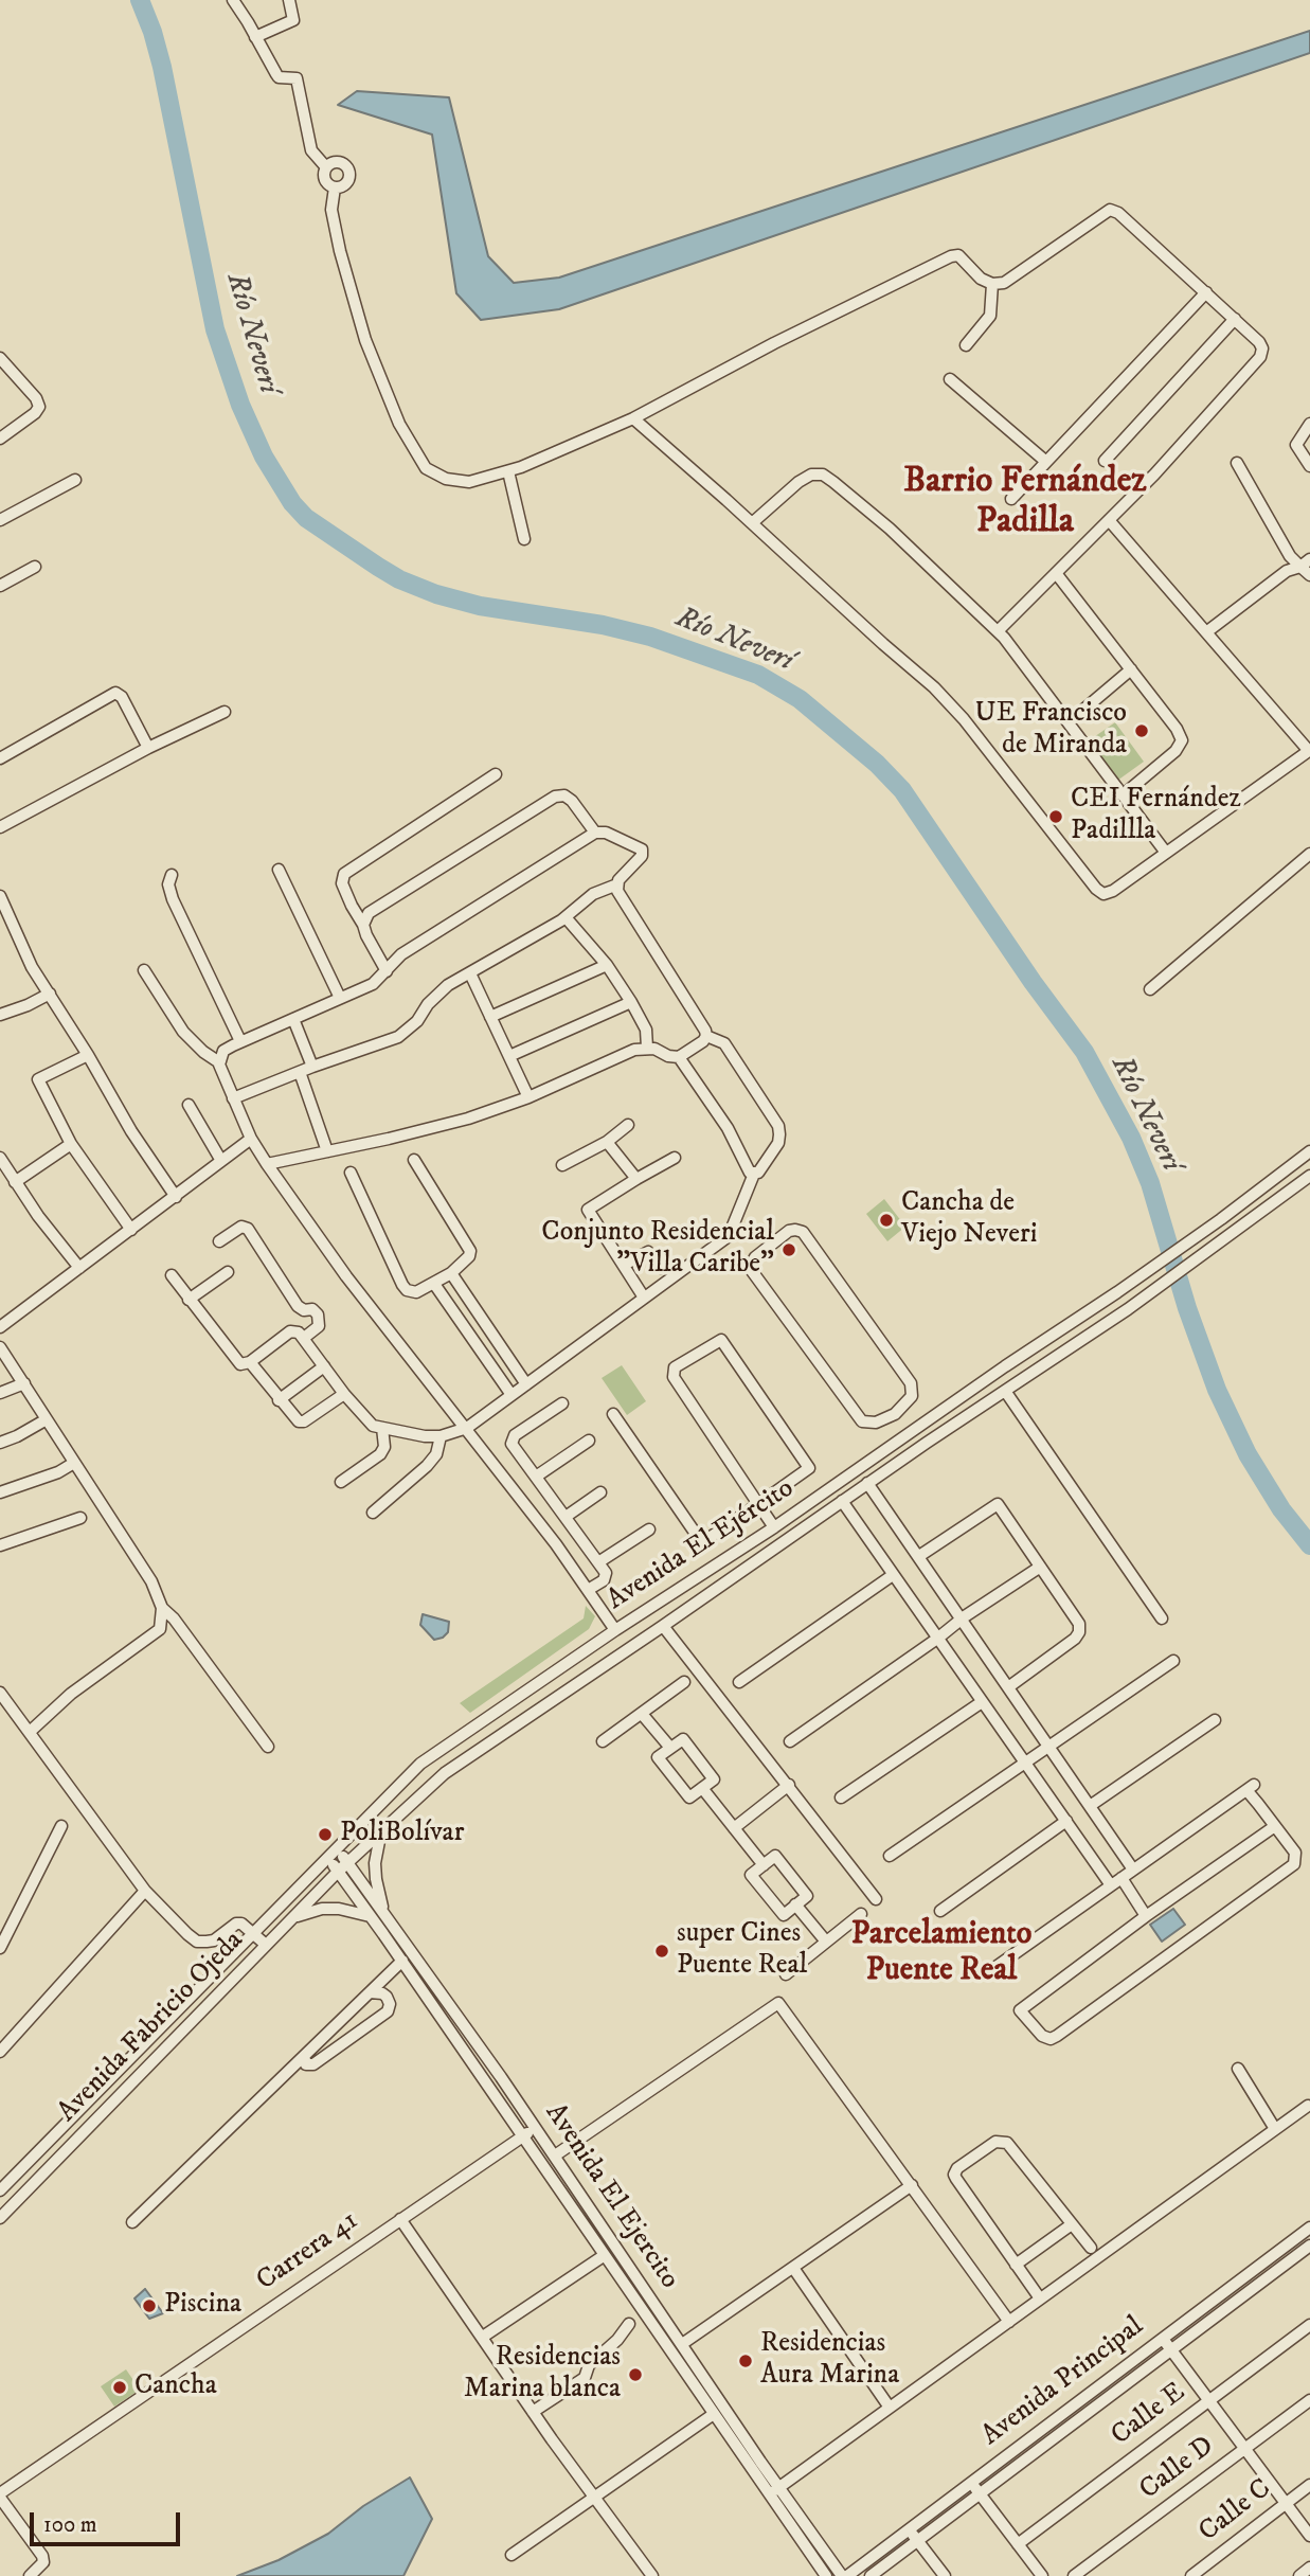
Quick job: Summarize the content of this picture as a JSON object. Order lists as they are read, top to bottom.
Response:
{
  "streets": {
    "street": [
      "Avenida El Ejército",
      "Avenida Fabricio Ojeda",
      "Avenida El Ejercito",
      "Carrera 41",
      "Avenida Principal",
      "Calle E",
      "Calle D",
      "Calle C"
    ]
  },
  "crossings": [
    ["Avenida El Ejército", "Avenida Fabricio Ojeda"],
    ["Avenida El Ejército", "Avenida El Ejercito"],
    ["Avenida Fabricio Ojeda", "Avenida El Ejercito"],
    ["Avenida El Ejercito", "Carrera 41"],
    ["Avenida El Ejercito", "Avenida Principal"]
  ],
  "districts": ["Barrio Fernández Padilla", "Parcelamiento Puente Real"],
  "water": ["Río Neverí"],
  "places": [
    "UE Francisco de Miranda",
    "CEI Fernández Padillla",
    "Cancha de Viejo Neveri",
    "Conjunto Residencial \"Villa Caribe\"",
    "PoliBolívar",
    "super Cines Puente Real",
    "Piscina",
    "Residencias Aura Marina",
    "Residencias Marina blanca",
    "Cancha"
  ],
  "scale_bar": "100 m"
}
